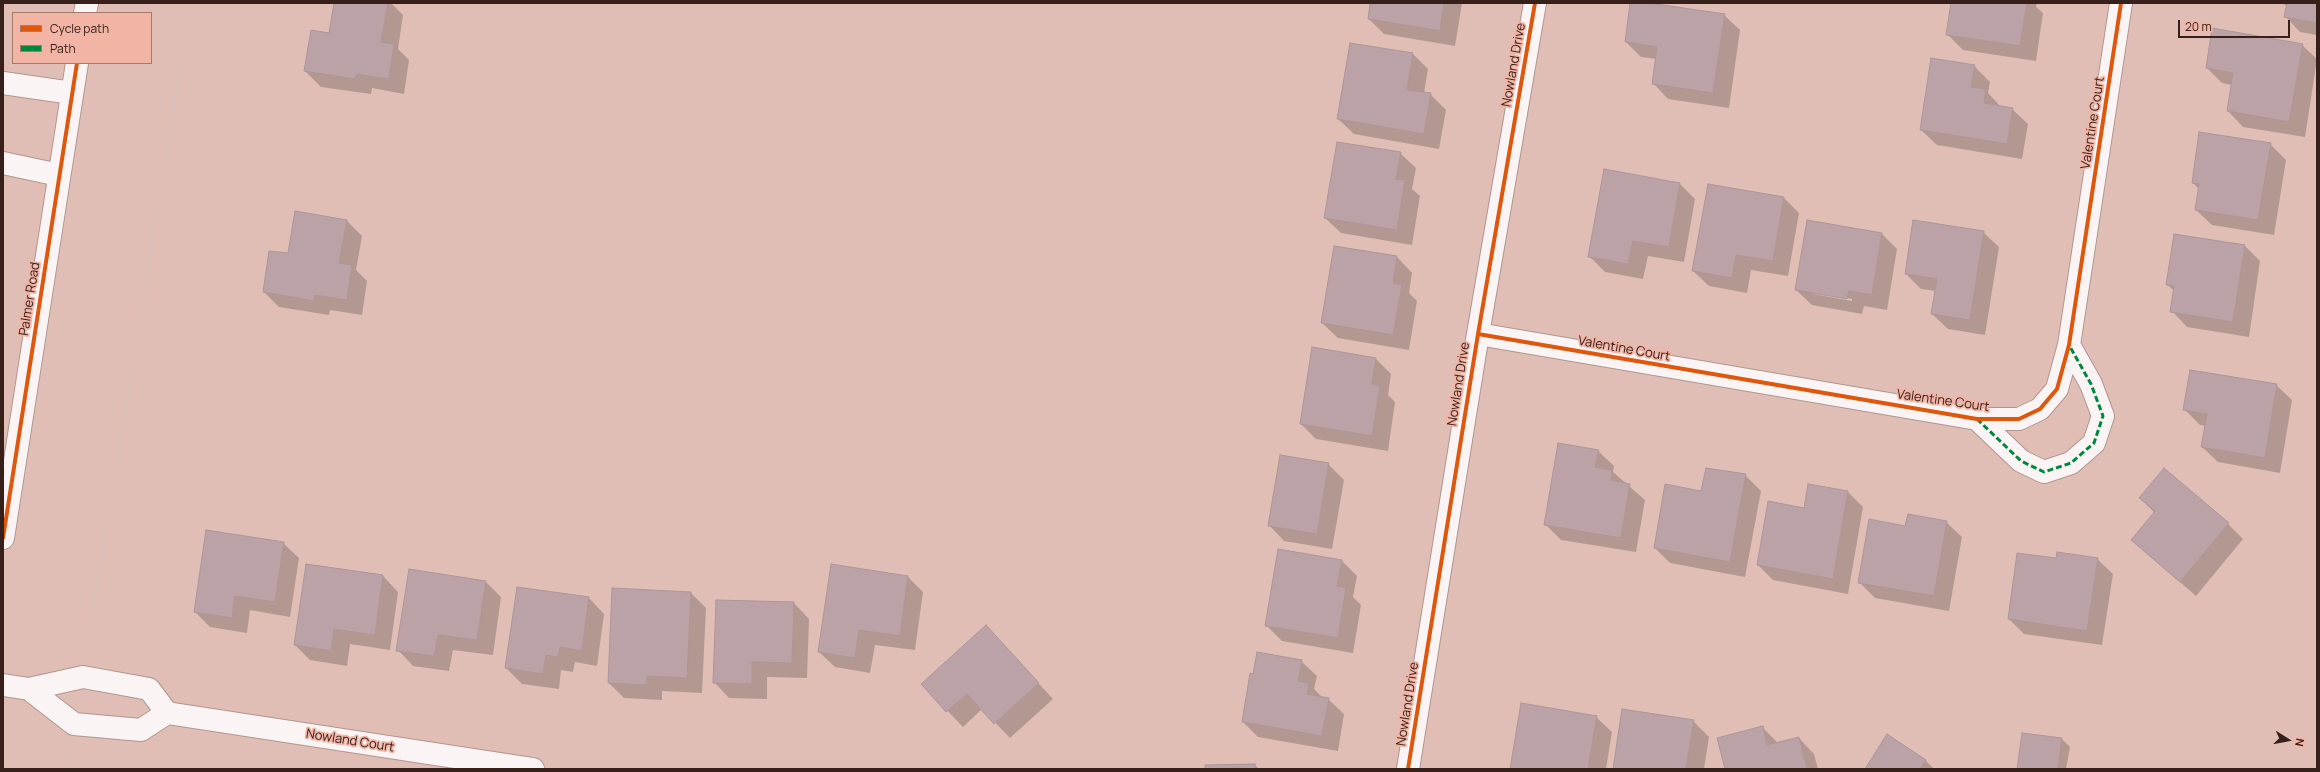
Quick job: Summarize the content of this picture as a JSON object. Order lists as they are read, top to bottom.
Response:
{
  "streets": {
    "street": [
      "Nowland Drive",
      "Valentine Court",
      "Palmer Road",
      "Nowland Court"
    ]
  },
  "crossings": [
    ["Nowland Drive", "Valentine Court"]
  ],
  "legend": ["Cycle path", "Path"],
  "scale_bar": "20 m",
  "north": "right"
}
